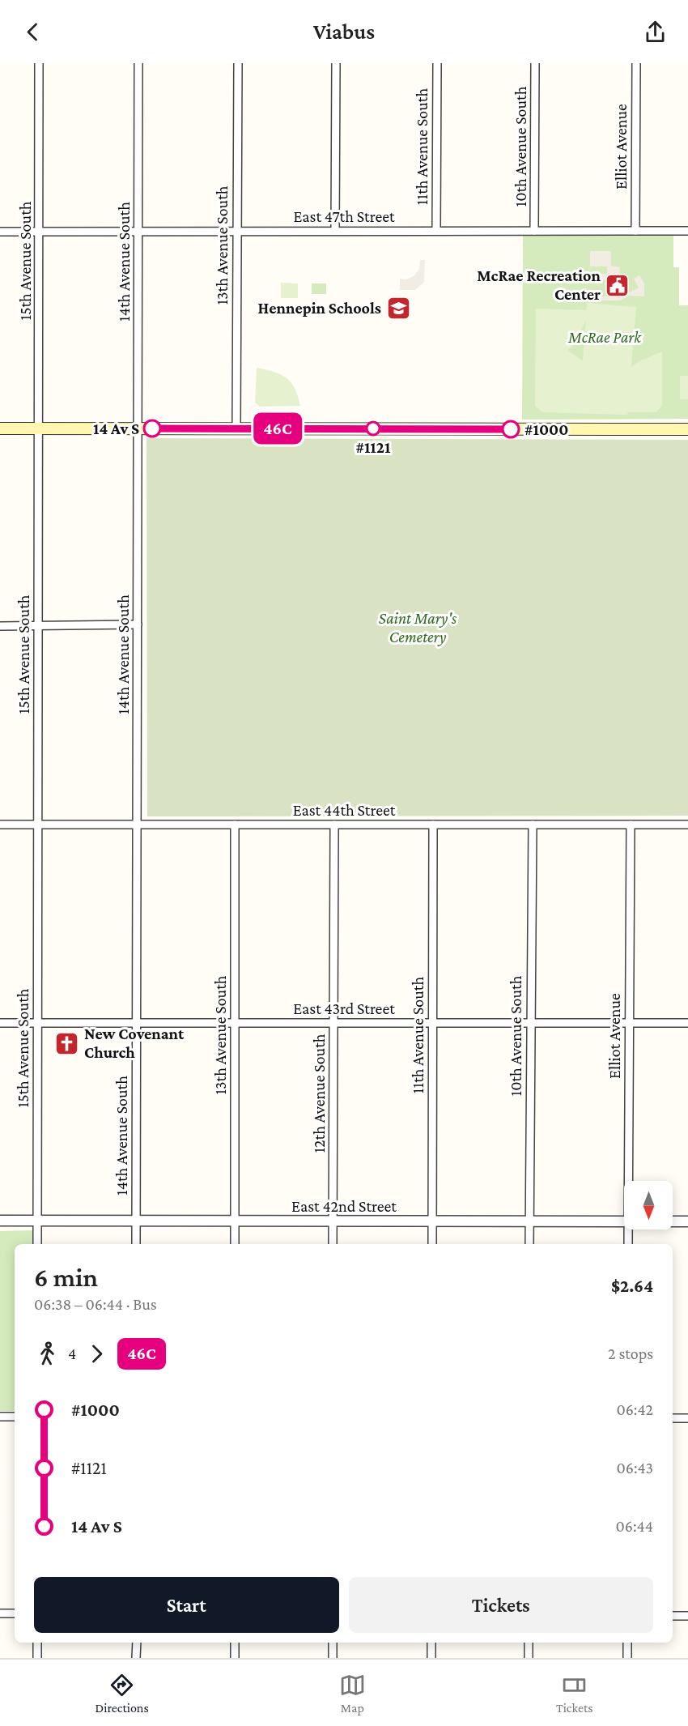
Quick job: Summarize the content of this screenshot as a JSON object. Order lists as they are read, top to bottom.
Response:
{
  "streets": {
    "street": [
      "11th Avenue South",
      "10th Avenue South",
      "Elliot Avenue",
      "East 47th Street",
      "13th Avenue South",
      "15th Avenue South",
      "14th Avenue South",
      "East 44th Street",
      "East 43rd Street",
      "12th Avenue South",
      "East 42nd Street"
    ]
  },
  "crossings": [
    ["11th Avenue South", "East 47th Street"],
    ["11th Avenue South", "East 44th Street"],
    ["11th Avenue South", "East 43rd Street"],
    ["11th Avenue South", "East 42nd Street"],
    ["10th Avenue South", "East 47th Street"],
    ["10th Avenue South", "East 44th Street"],
    ["10th Avenue South", "East 43rd Street"],
    ["10th Avenue South", "East 42nd Street"],
    ["Elliot Avenue", "East 47th Street"],
    ["Elliot Avenue", "East 44th Street"],
    ["Elliot Avenue", "East 43rd Street"],
    ["East 47th Street", "13th Avenue South"],
    ["East 47th Street", "15th Avenue South"],
    ["East 47th Street", "14th Avenue South"],
    ["13th Avenue South", "East 44th Street"],
    ["13th Avenue South", "East 43rd Street"],
    ["13th Avenue South", "East 42nd Street"],
    ["15th Avenue South", "East 44th Street"],
    ["15th Avenue South", "East 43rd Street"],
    ["15th Avenue South", "East 42nd Street"],
    ["14th Avenue South", "East 44th Street"],
    ["14th Avenue South", "East 43rd Street"],
    ["14th Avenue South", "East 42nd Street"],
    ["East 44th Street", "12th Avenue South"],
    ["East 43rd Street", "12th Avenue South"],
    ["12th Avenue South", "East 42nd Street"]
  ],
  "parks": ["McRae Park", "Saint Mary's Cemetery"],
  "places": {
    "public building": ["McRae Recreation Center"],
    "school or university": ["Hennepin Schools"],
    "other": ["14 Av S", "#1121", "#1000"],
    "church": ["New Covenant Church"]
  },
  "lines": ["bus line 46C"],
  "north": "bottom",
  "page": {
    "header": "Viabus",
    "on_map": "46C",
    "heading": ["6 min", "06:38 – 06:44 · Bus", "$2.64"],
    "legs": ["4", "46C", "2 stops"],
    "list": [
      {
        "name": "#1000",
        "value": "06:42"
      },
      {
        "name": "#1121",
        "value": "06:43"
      },
      {
        "name": "14 Av S",
        "value": "06:44"
      }
    ],
    "buttons": ["Start", "Tickets"],
    "tabs": ["Directions", "Map", "Tickets"]
  }
}
